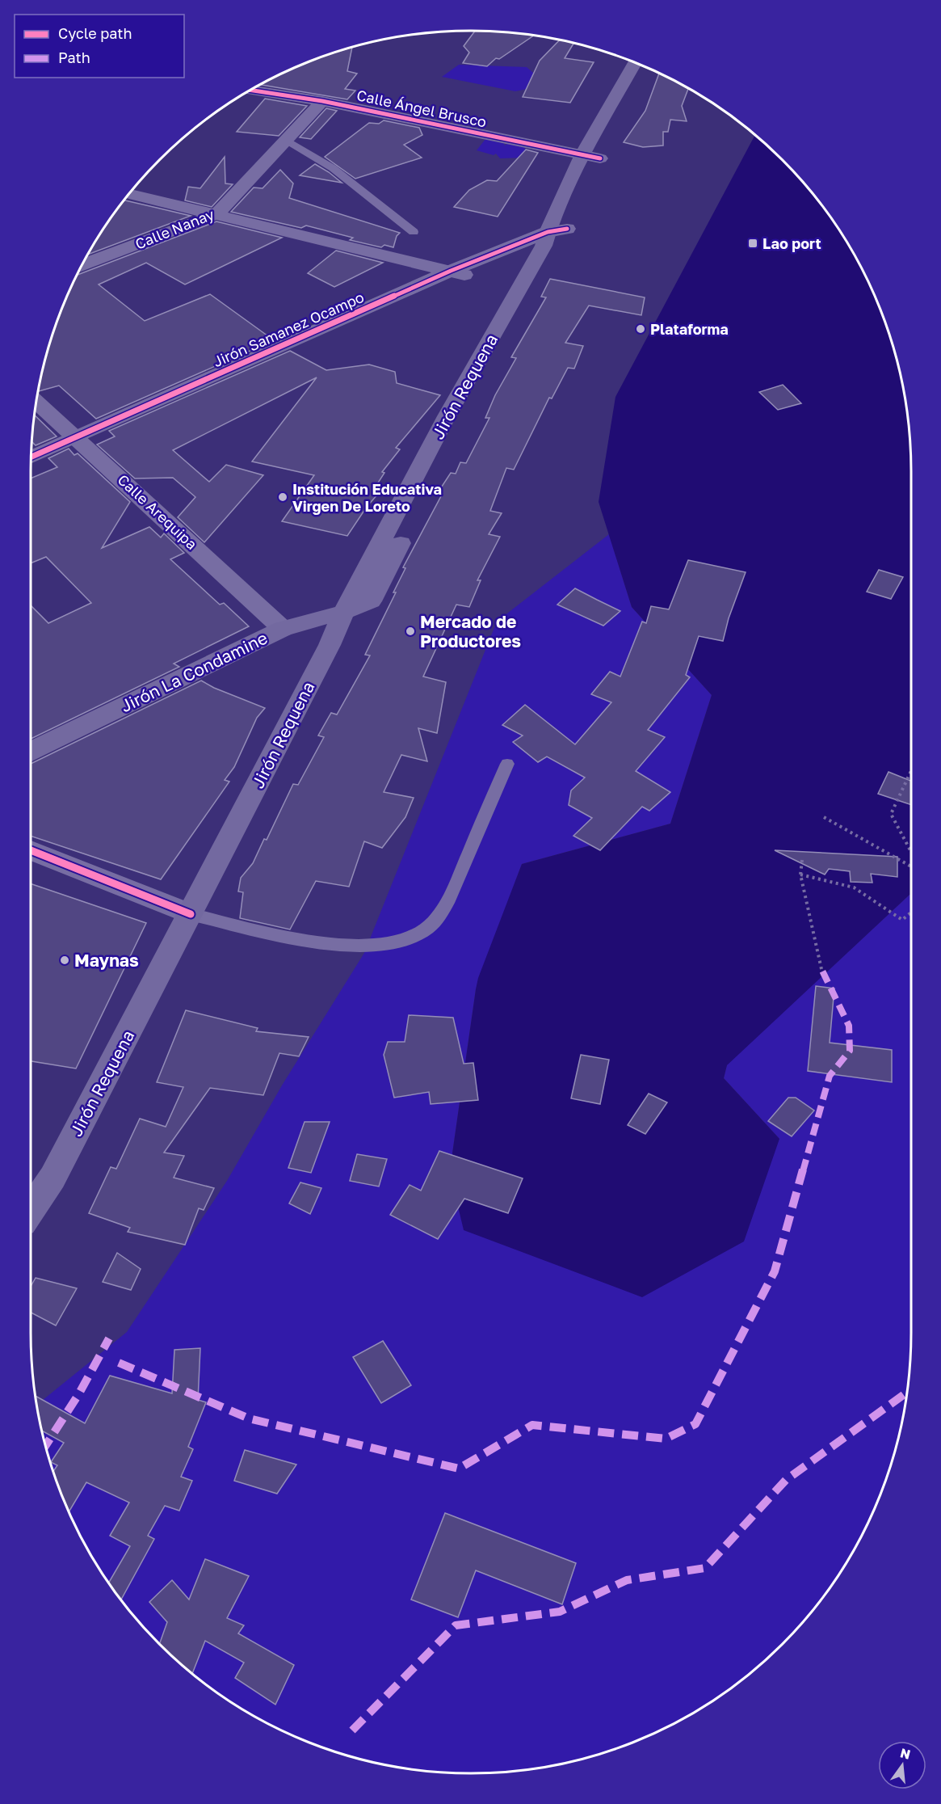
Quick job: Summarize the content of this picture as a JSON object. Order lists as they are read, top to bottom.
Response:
{
  "streets": {
    "main road": ["Jirón Requena", "Jirón La Condamine"],
    "street": [
      "Calle Ángel Brusco",
      "Calle Nanay",
      "Jirón Samanez Ocampo",
      "Calle Arequipa"
    ]
  },
  "crossings": [
    ["Calle Ángel Brusco", "Calle Nanay"],
    ["Calle Ángel Brusco", "Jirón Requena"],
    ["Jirón Samanez Ocampo", "Jirón Requena"],
    ["Jirón Samanez Ocampo", "Calle Arequipa"],
    ["Jirón Requena", "Jirón La Condamine"],
    ["Calle Arequipa", "Jirón La Condamine"]
  ],
  "places": {
    "transit": ["Lao port"],
    "other": [
      "Plataforma",
      "Institución Educativa Virgen De Loreto",
      "Mercado de Productores",
      "Maynas"
    ]
  },
  "legend": ["Cycle path", "Path"],
  "north": "top"
}
